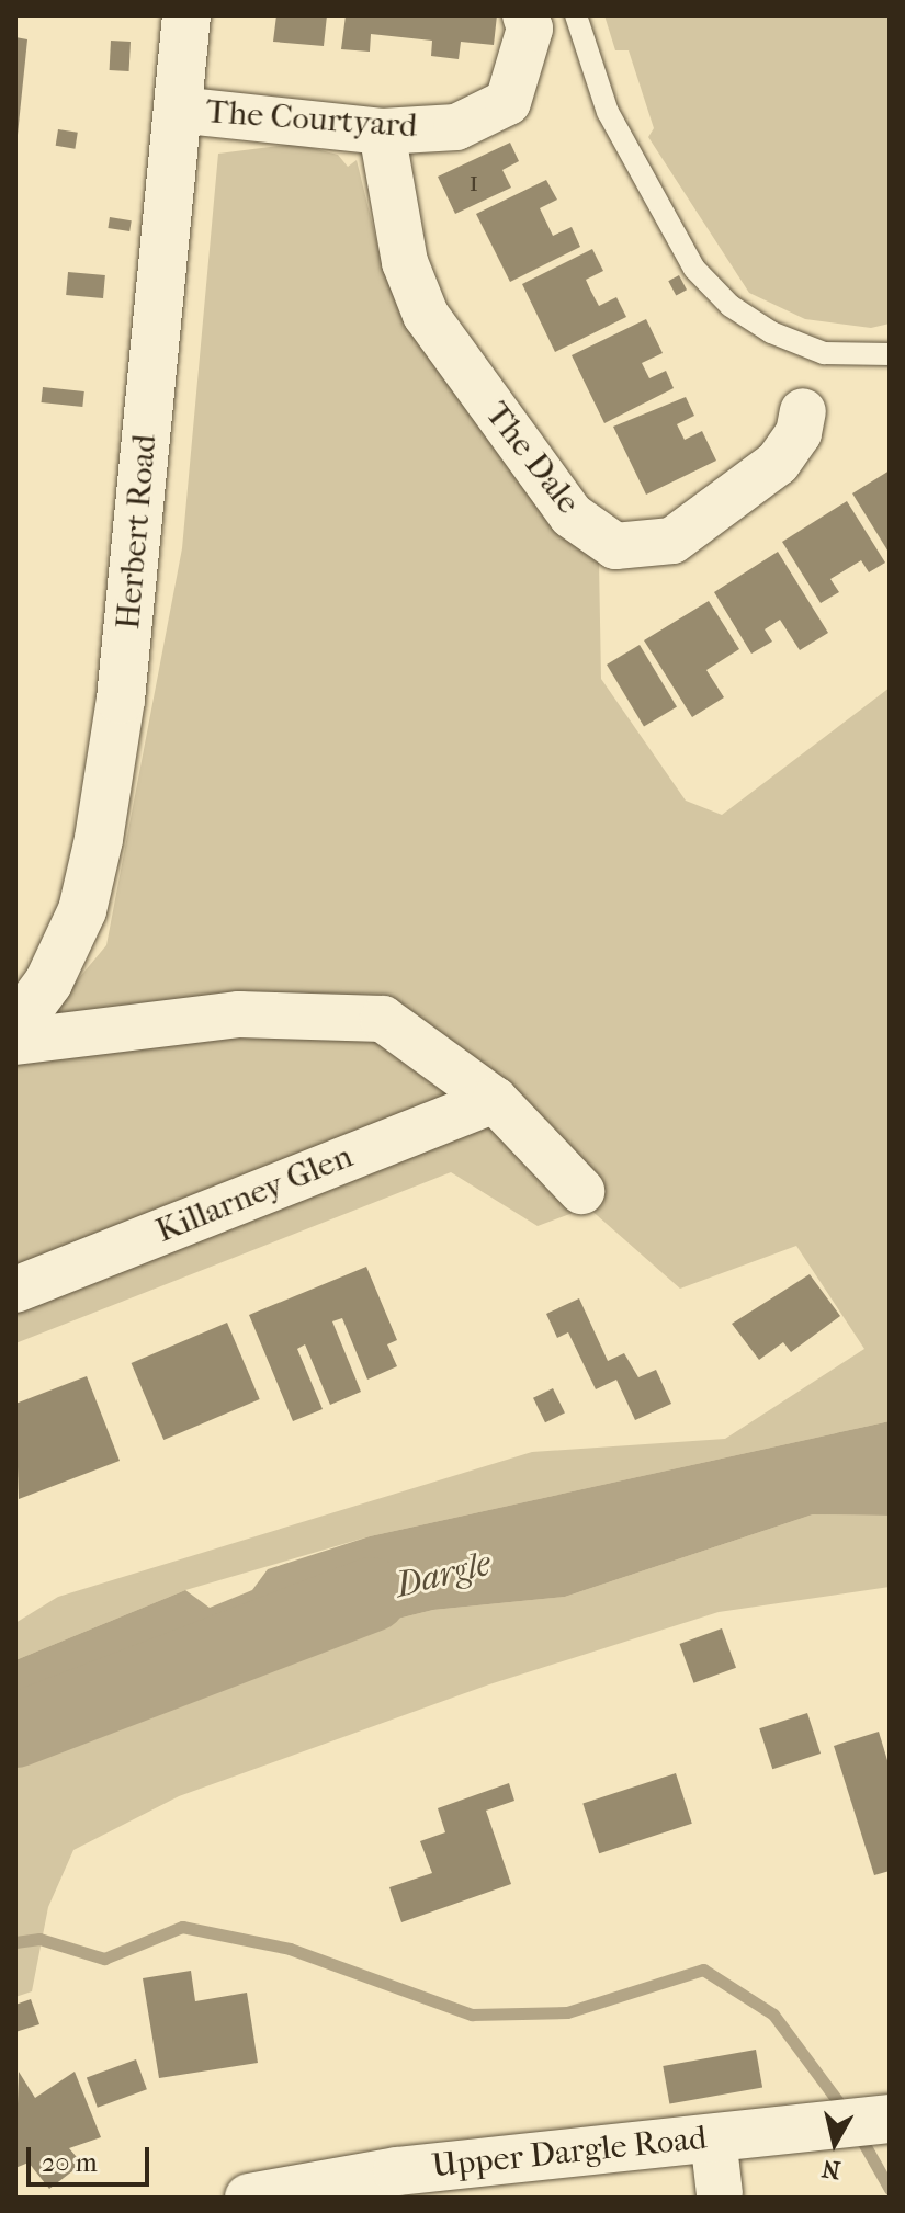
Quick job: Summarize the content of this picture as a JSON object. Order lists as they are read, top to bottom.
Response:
{
  "streets": {
    "street": [
      "The Courtyard",
      "The Dale",
      "Herbert Road",
      "Killarney Glen",
      "Upper Dargle Road"
    ]
  },
  "crossings": [
    ["The Courtyard", "The Dale"],
    ["The Courtyard", "Herbert Road"]
  ],
  "water": ["Dargle"],
  "house_numbers": ["1"],
  "scale_bar": "20 m",
  "north": "bottom"
}
